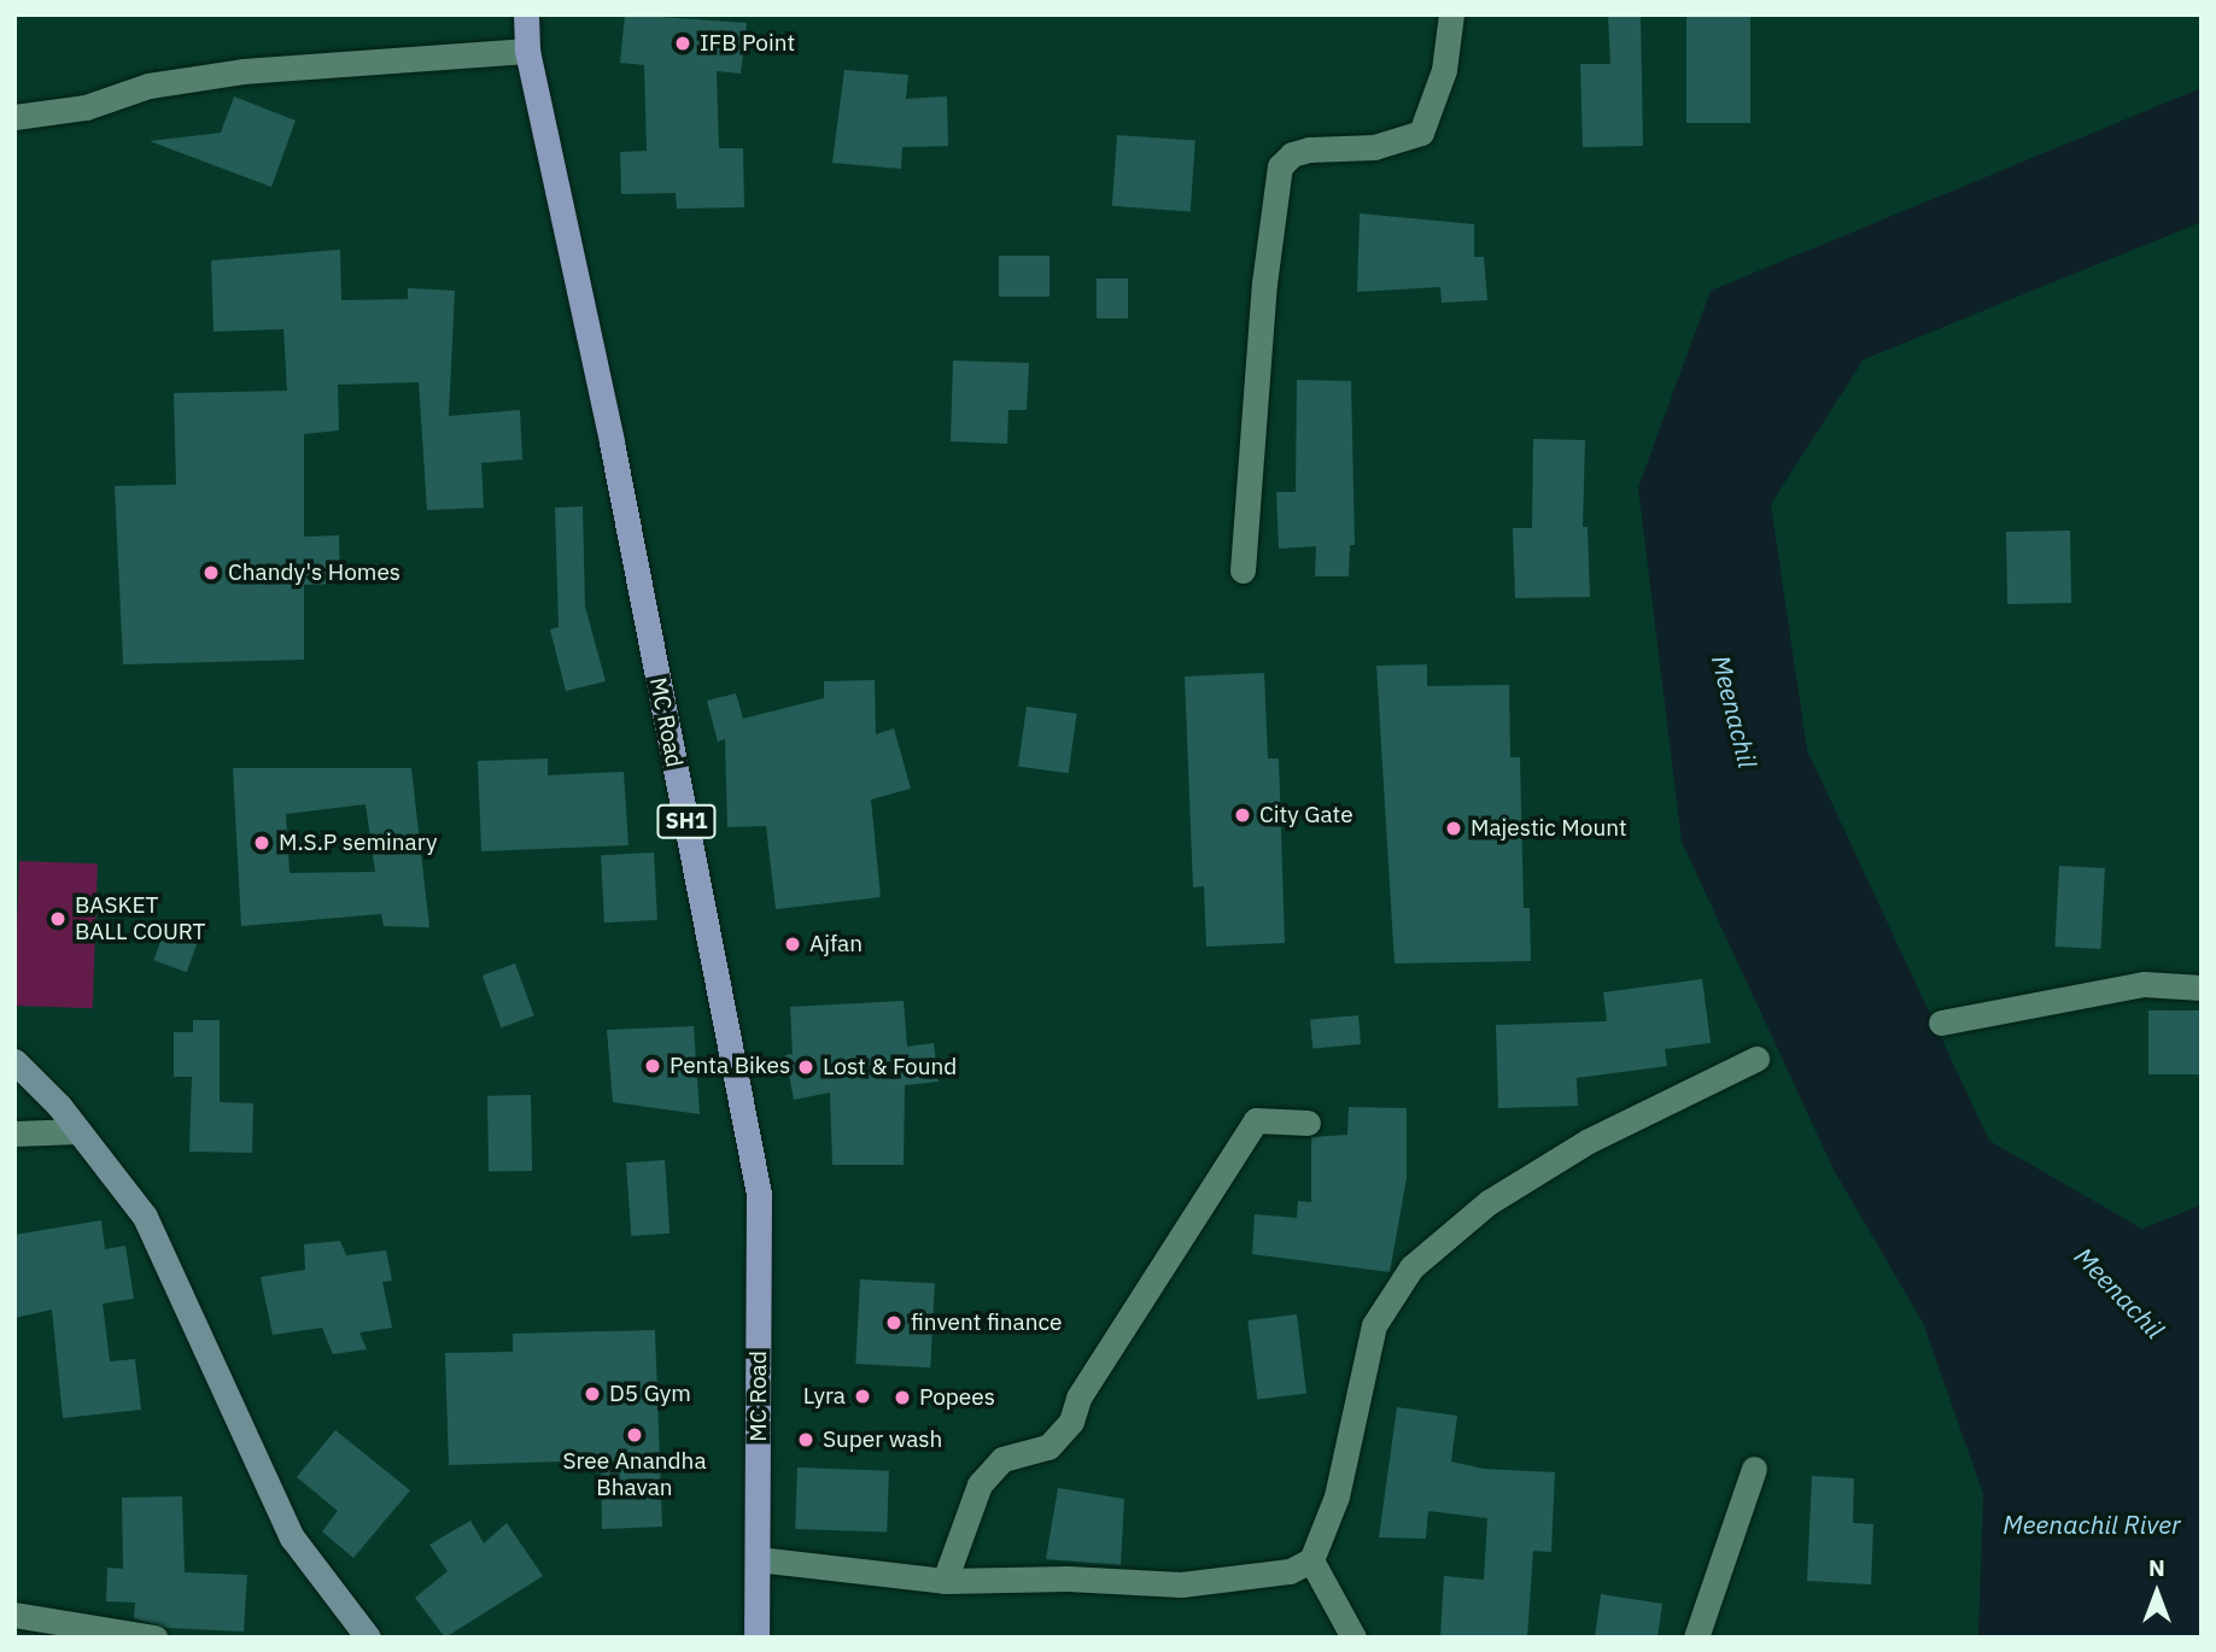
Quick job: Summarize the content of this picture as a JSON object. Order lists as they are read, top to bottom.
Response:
{
  "streets": {
    "main road": ["MC Road", "SH1"]
  },
  "water": ["Meenachil", "Meenachil River"],
  "places": [
    "IFB Point",
    "Chandy's Homes",
    "City Gate",
    "Majestic Mount",
    "M.S.P seminary",
    "BASKET BALL COURT",
    "Ajfan",
    "Penta Bikes",
    "Lost & Found",
    "finvent finance",
    "D5 Gym",
    "Lyra",
    "Popees",
    "Sree Anandha Bhavan",
    "Super wash"
  ],
  "north": "top"
}
